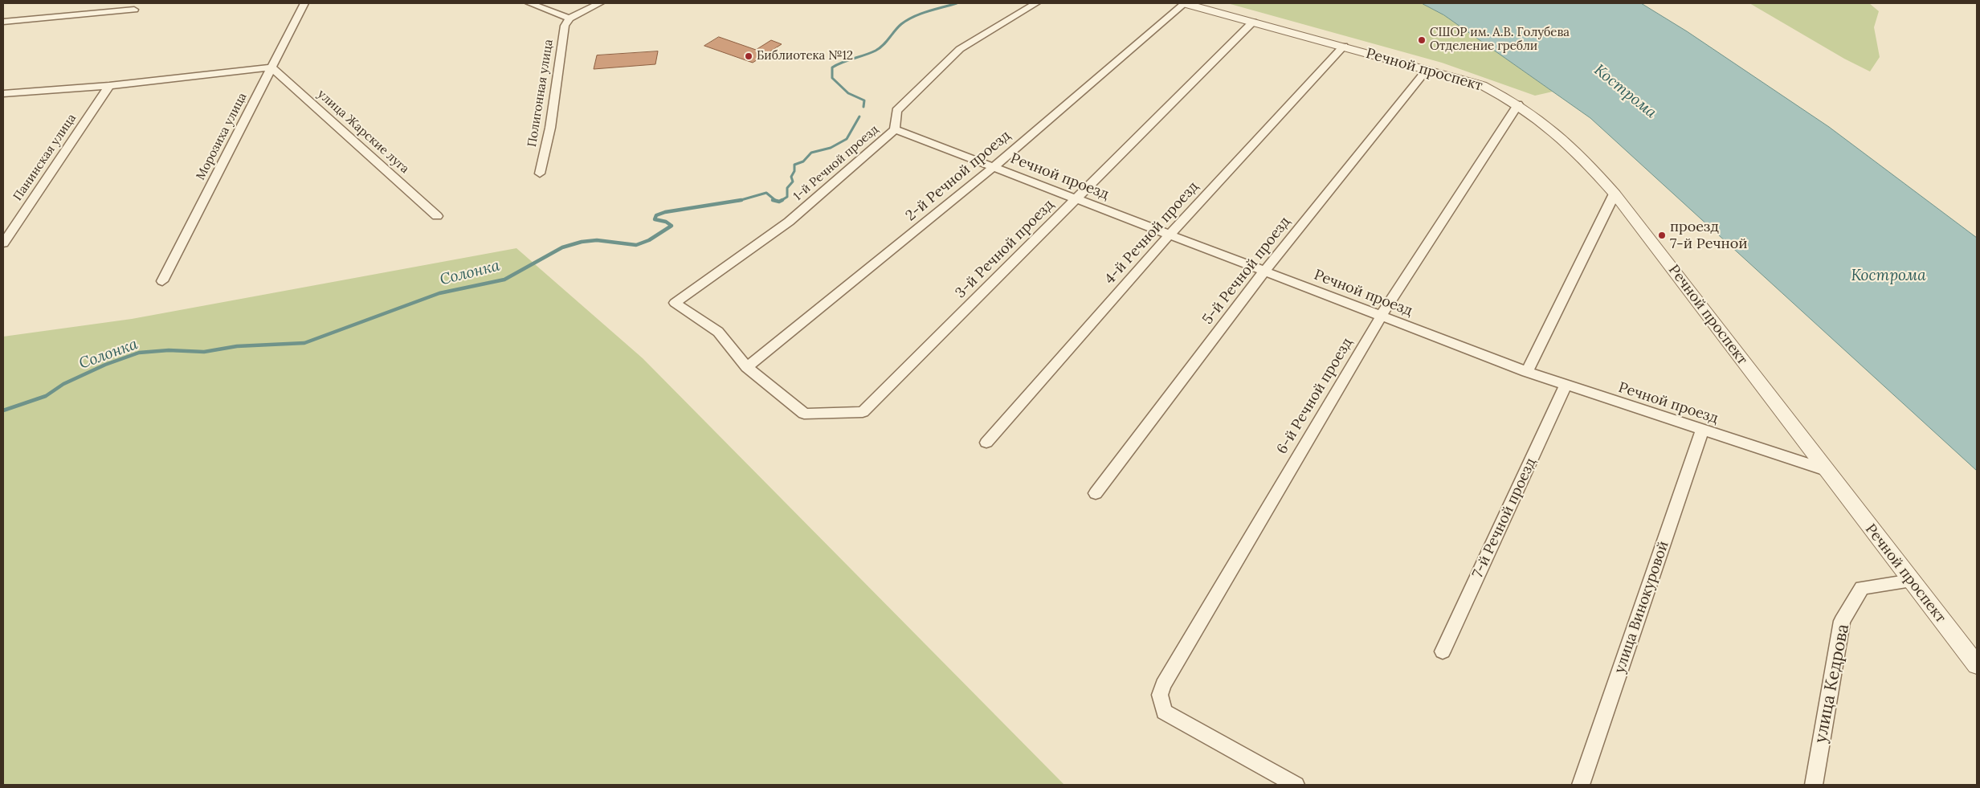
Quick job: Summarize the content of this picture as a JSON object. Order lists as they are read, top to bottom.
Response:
{
  "streets": {
    "street": [
      "Речной проспект",
      "Полигонная улица",
      "улица Жарские луга",
      "Морозиха улица",
      "Панинская улица",
      "1-й Речной проезд",
      "2-й Речной проезд",
      "Речной проезд",
      "4-й Речной проезд",
      "3-й Речной проезд",
      "5-й Речной проезд",
      "6-й Речной проезд",
      "7-й Речной проезд",
      "улица Винокуровой",
      "улица Кедрова"
    ]
  },
  "crossings": [
    ["Речной проспект", "2-й Речной проезд"],
    ["Речной проспект", "Речной проезд"],
    ["Речной проспект", "4-й Речной проезд"],
    ["Речной проспект", "3-й Речной проезд"],
    ["Речной проспект", "5-й Речной проезд"],
    ["Речной проспект", "6-й Речной проезд"],
    ["Речной проспект", "улица Кедрова"],
    ["улица Жарские луга", "Морозиха улица"],
    ["1-й Речной проезд", "2-й Речной проезд"],
    ["1-й Речной проезд", "Речной проезд"],
    ["1-й Речной проезд", "3-й Речной проезд"],
    ["2-й Речной проезд", "Речной проезд"],
    ["2-й Речной проезд", "3-й Речной проезд"],
    ["Речной проезд", "4-й Речной проезд"],
    ["Речной проезд", "3-й Речной проезд"],
    ["Речной проезд", "5-й Речной проезд"],
    ["Речной проезд", "6-й Речной проезд"],
    ["Речной проезд", "7-й Речной проезд"],
    ["Речной проезд", "улица Винокуровой"]
  ],
  "water": ["Кострома", "Солонка"],
  "places": ["СШОР им. А.В. Голубева Отделение гребли", "Библиотека №12", "проезд 7-й Речной"]
}
